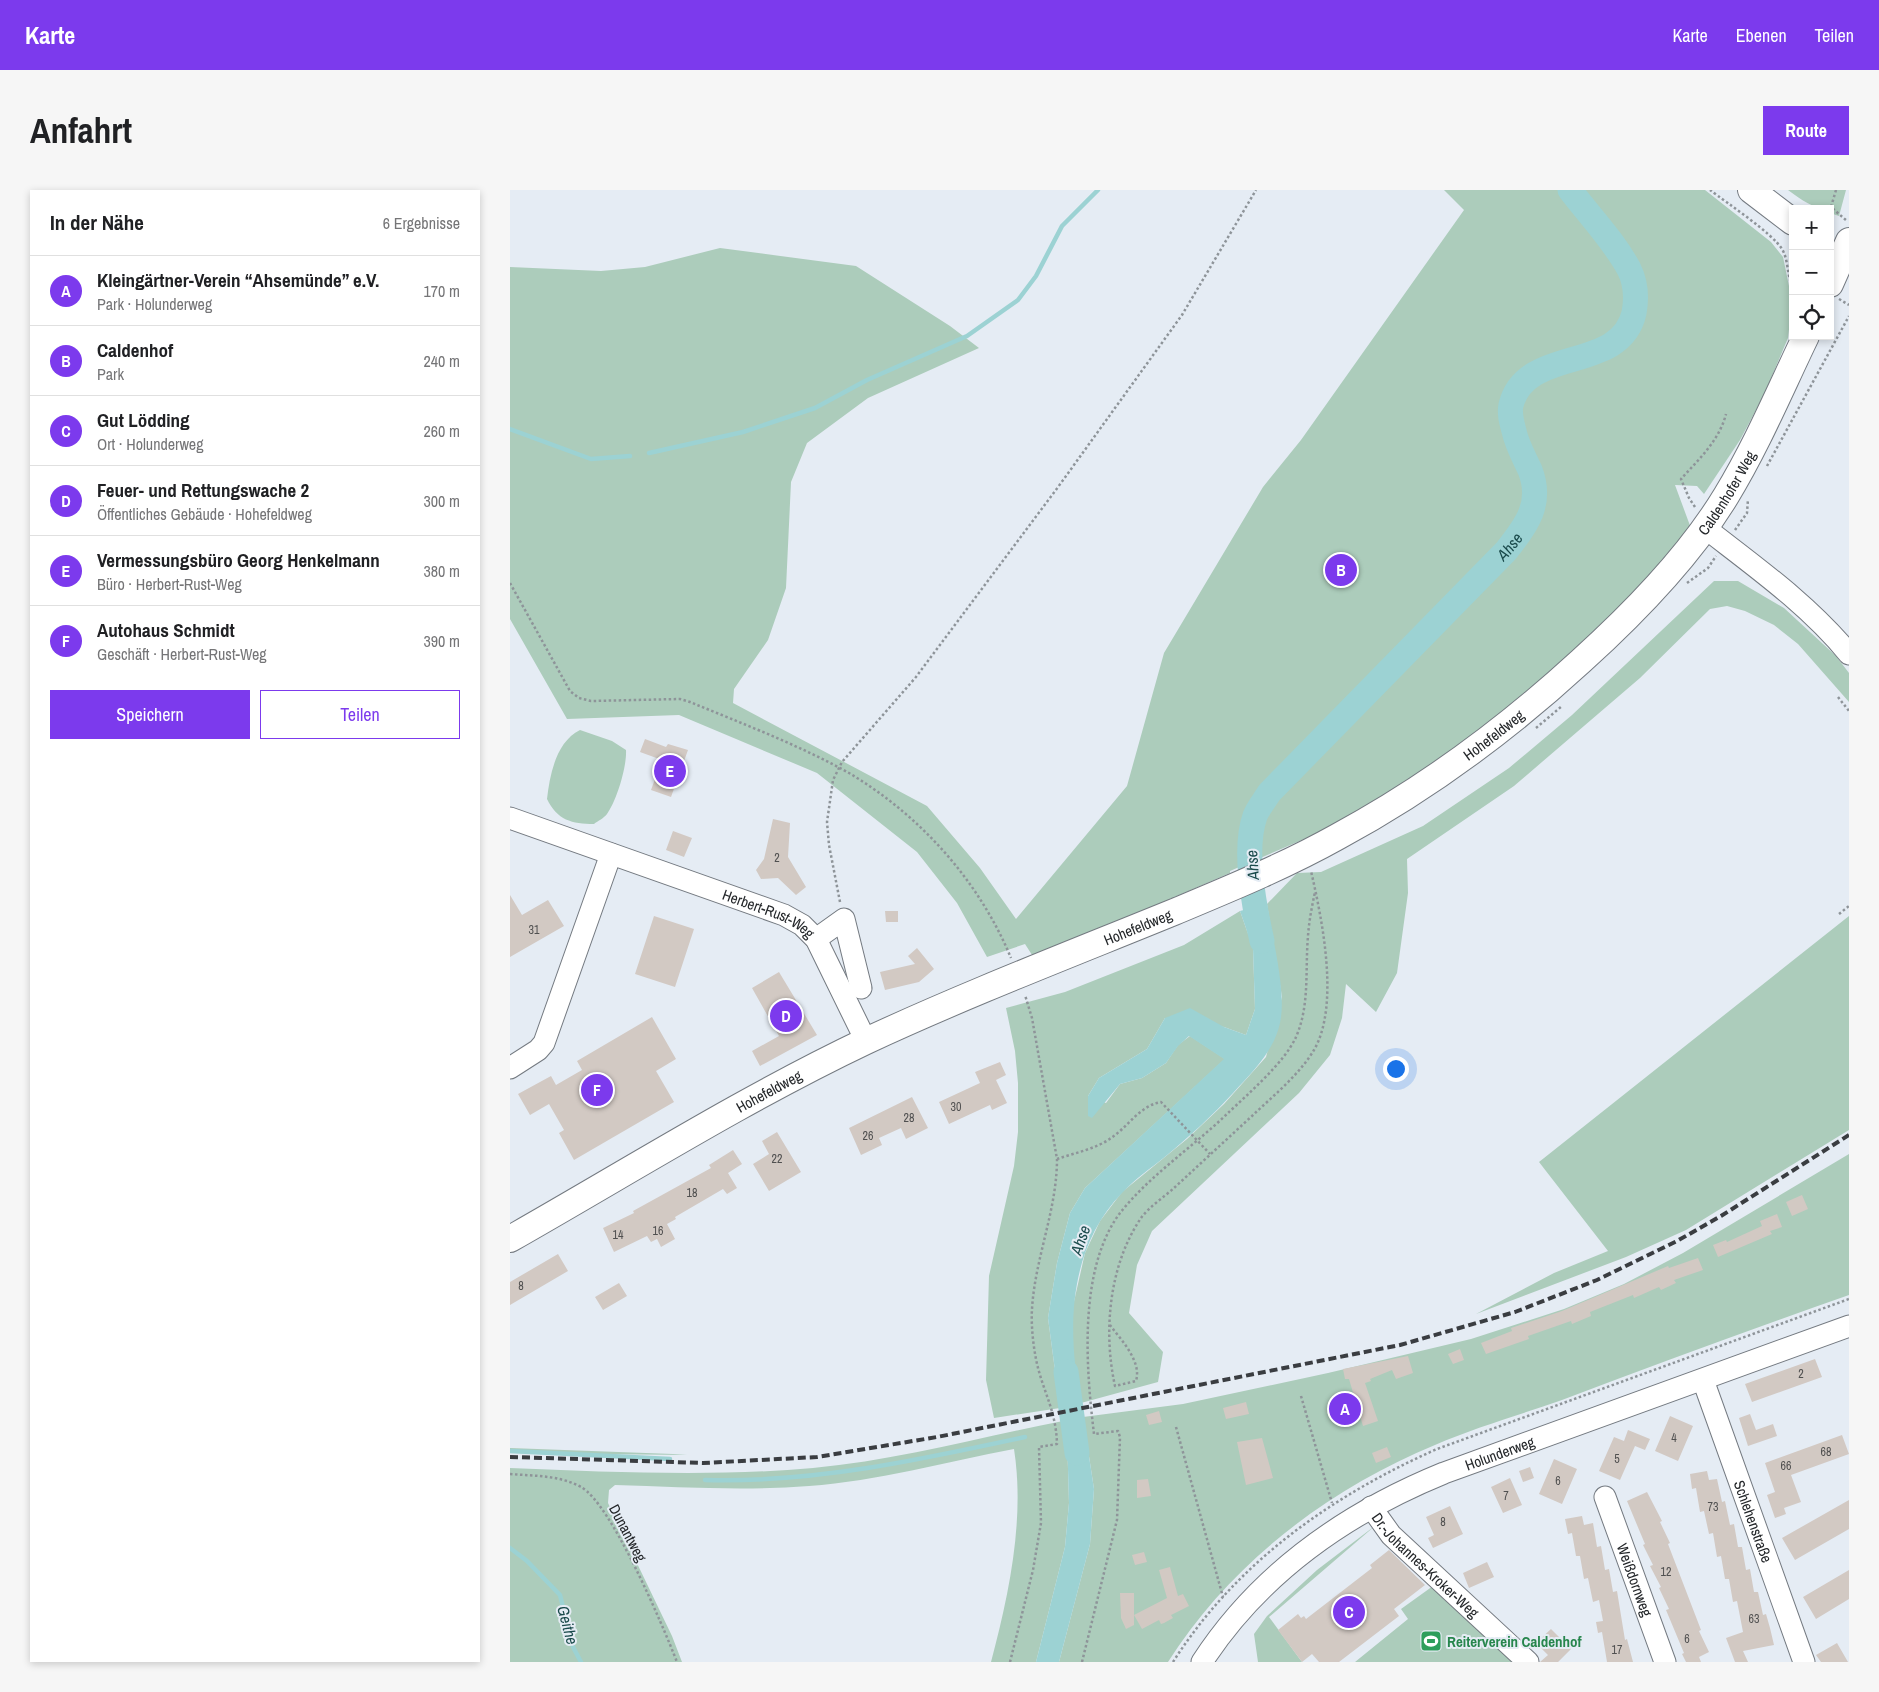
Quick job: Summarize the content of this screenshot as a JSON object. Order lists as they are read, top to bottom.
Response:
{
  "streets": {
    "main road": ["Caldenhofer Weg", "Hohefeldweg"],
    "street": [
      "Herbert-Rust-Weg",
      "Holunderweg",
      "Schlehenstraße",
      "Dr.-Johannes-Kroker-Weg",
      "Weißdornweg"
    ],
    "path": ["Dunantweg"]
  },
  "crossings": [
    ["Caldenhofer Weg", "Hohefeldweg"],
    ["Hohefeldweg", "Herbert-Rust-Weg"],
    ["Holunderweg", "Schlehenstraße"],
    ["Holunderweg", "Dr.-Johannes-Kroker-Weg"]
  ],
  "water": ["Ahse", "Geithe"],
  "places": {
    "sports": ["Reiterverein Caldenhof"]
  },
  "house_numbers": [
    "2",
    "31",
    "30",
    "28",
    "26",
    "22",
    "18",
    "16",
    "14",
    "8",
    "2",
    "4",
    "68",
    "5",
    "66",
    "6",
    "7",
    "73",
    "8",
    "12",
    "63",
    "6",
    "17"
  ],
  "page": {
    "header": "Karte",
    "nav": ["Karte", "Ebenen", "Teilen"],
    "buttons": [
      "Route",
      ["Speichern", "Teilen"]
    ],
    "title": "Anfahrt",
    "heading": ["In der Nähe", "6 Ergebnisse"],
    "map_buttons": ["+", "−"],
    "list": [
      {
        "mark": "A",
        "name": "Kleingärtner-Verein “Ahsemünde” e.V.",
        "note": "Park · Holunderweg",
        "value": "170 m"
      },
      {
        "mark": "B",
        "name": "Caldenhof",
        "note": "Park",
        "value": "240 m"
      },
      {
        "mark": "C",
        "name": "Gut Lödding",
        "note": "Ort · Holunderweg",
        "value": "260 m"
      },
      {
        "mark": "D",
        "name": "Feuer- und Rettungswache 2",
        "note": "Öffentliches Gebäude · Hohefeldweg",
        "value": "300 m"
      },
      {
        "mark": "E",
        "name": "Vermessungsbüro Georg Henkelmann",
        "note": "Büro · Herbert-Rust-Weg",
        "value": "380 m"
      },
      {
        "mark": "F",
        "name": "Autohaus Schmidt",
        "note": "Geschäft · Herbert-Rust-Weg",
        "value": "390 m"
      }
    ],
    "pins": [
      "B",
      "E",
      "D",
      "F",
      "A",
      "C"
    ]
  }
}
